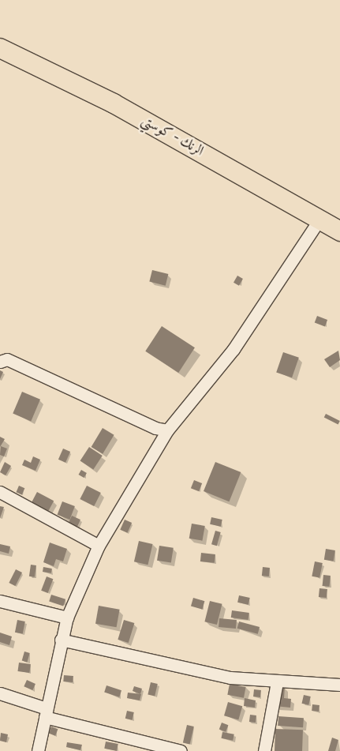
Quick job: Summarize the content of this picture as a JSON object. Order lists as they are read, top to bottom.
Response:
{
  "streets": {
    "main road": ["الرنك - كوستي"]
  }
}
